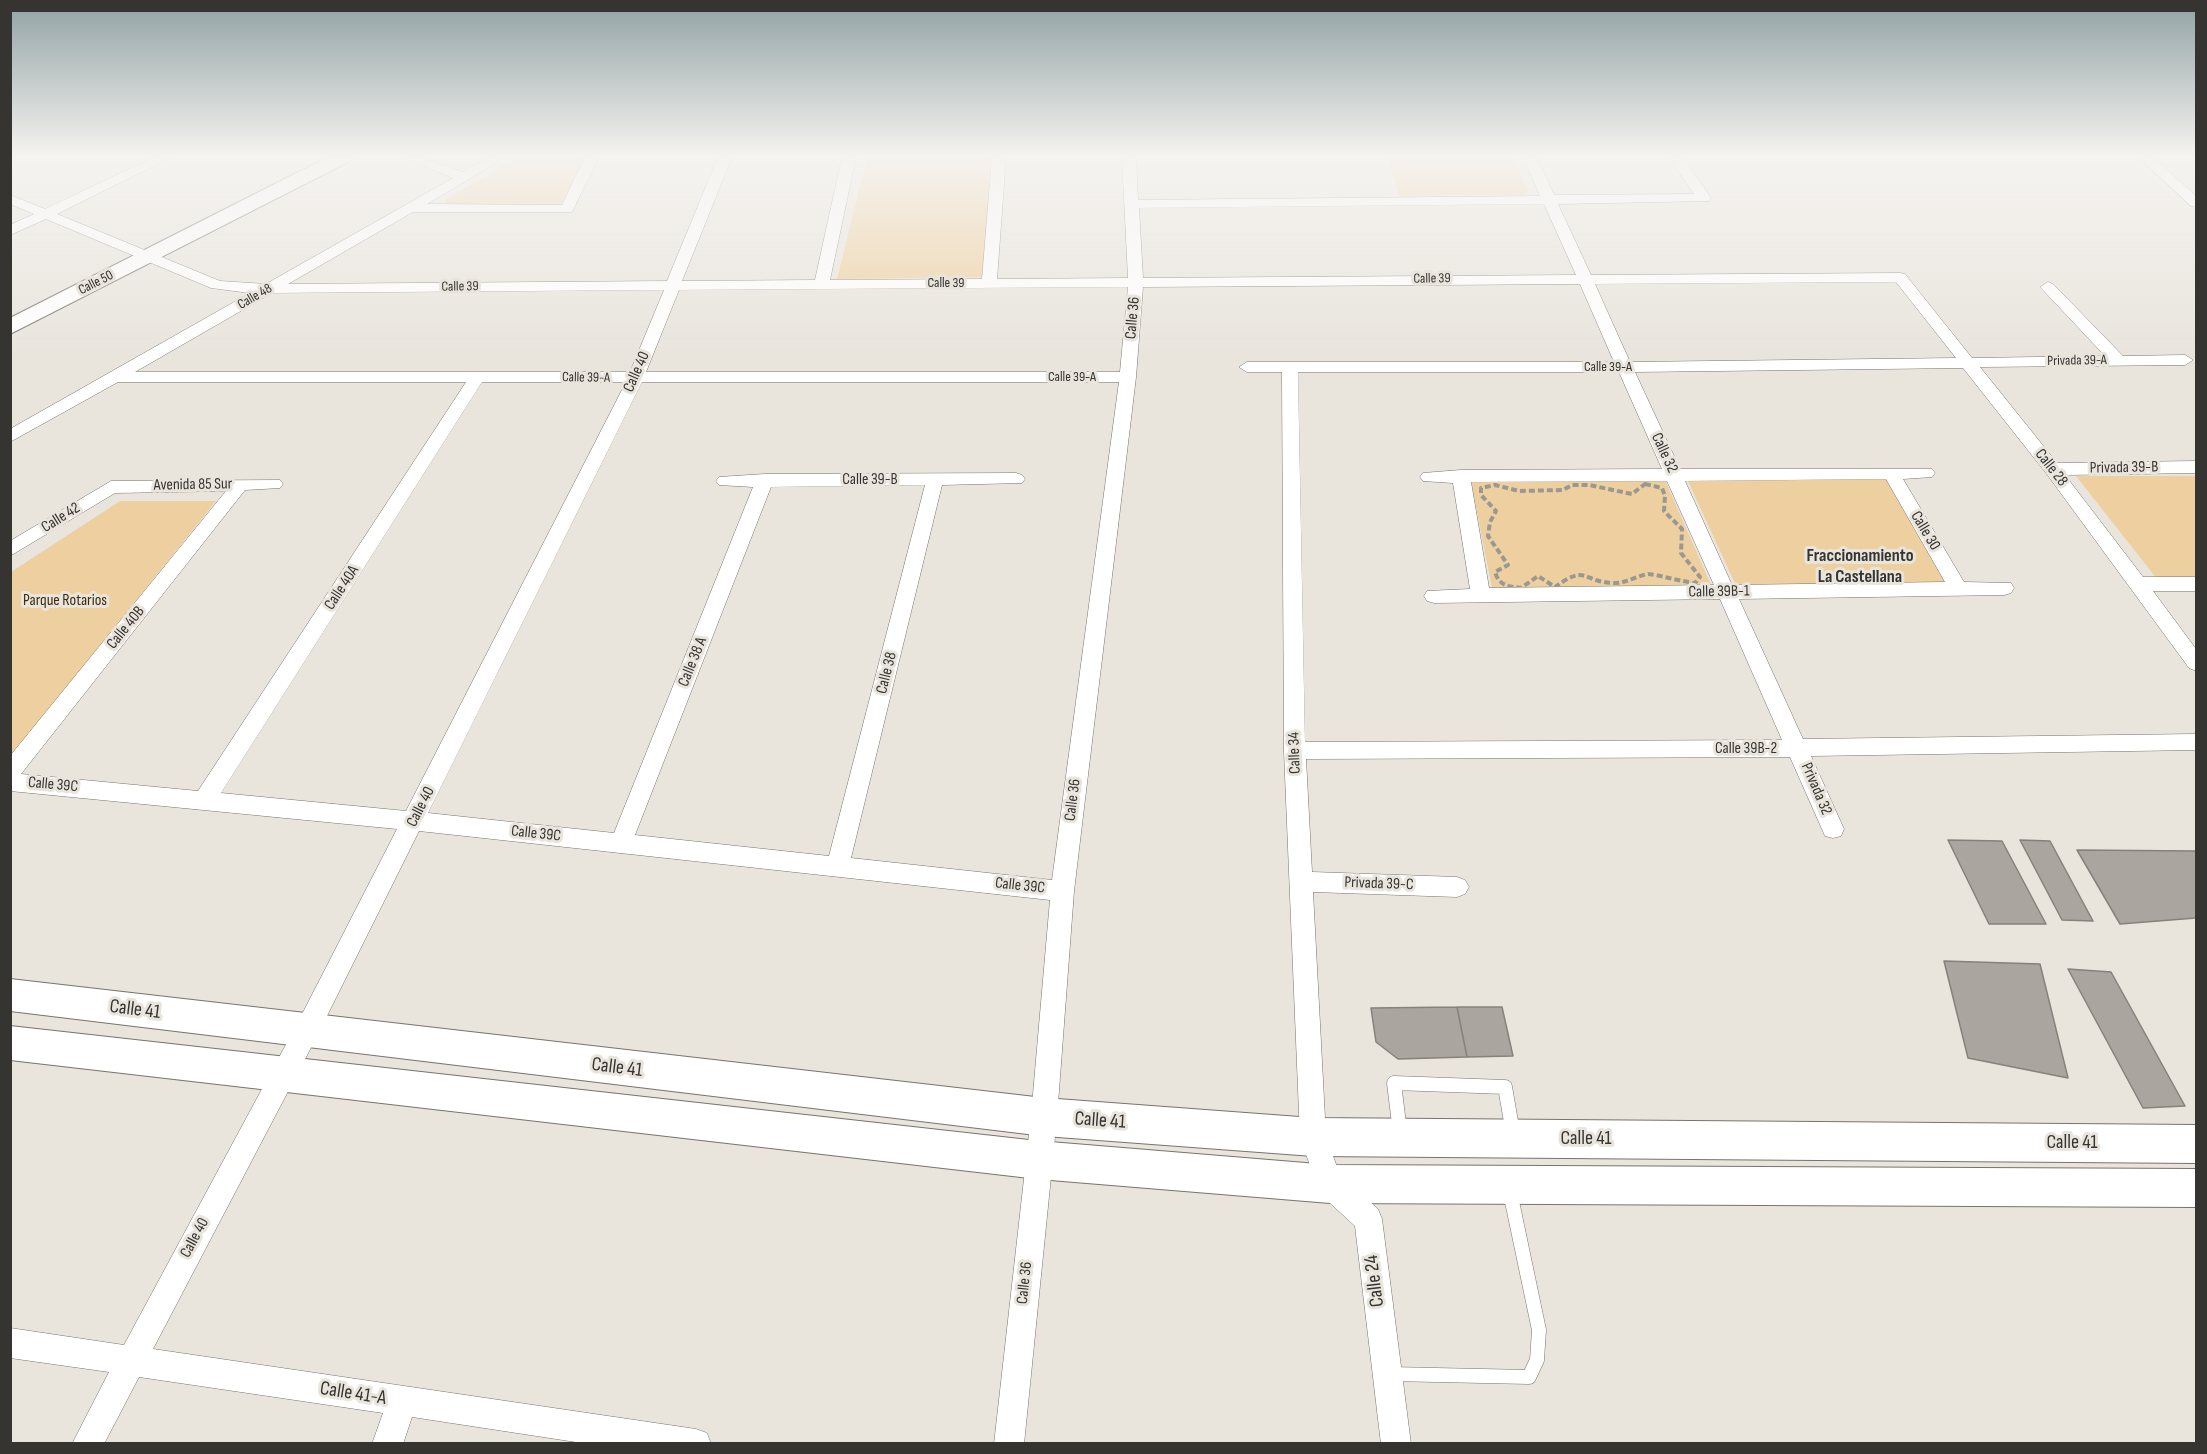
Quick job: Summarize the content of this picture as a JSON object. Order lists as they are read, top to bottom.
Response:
{
  "streets": {
    "main road": ["Calle 50", "Calle 41"],
    "street": [
      "Calle 39",
      "Calle 48",
      "Calle 36",
      "Privada 39-A",
      "Calle 39-A",
      "Calle 40",
      "Calle 32",
      "Calle 28",
      "Privada 39-B",
      "Calle 39-B",
      "Avenida 85 Sur",
      "Calle 42",
      "Calle 30",
      "Calle 40A",
      "Calle 39B-1",
      "Calle 40B",
      "Calle 38 A",
      "Calle 38",
      "Calle 39B-2",
      "Calle 34",
      "Calle 39C",
      "Privada 32",
      "Privada 39-C",
      "Calle 24",
      "Calle 41-A"
    ]
  },
  "crossings": [
    ["Calle 39", "Calle 50"],
    ["Calle 39", "Calle 48"],
    ["Calle 39", "Calle 36"],
    ["Calle 39", "Calle 40"],
    ["Calle 39", "Calle 32"],
    ["Calle 39", "Calle 28"],
    ["Calle 48", "Calle 39-A"],
    ["Calle 36", "Calle 39-A"],
    ["Calle 36", "Calle 39C"],
    ["Calle 36", "Calle 41"],
    ["Privada 39-A", "Calle 39-A"],
    ["Privada 39-A", "Calle 28"],
    ["Calle 39-A", "Calle 40"],
    ["Calle 39-A", "Calle 32"],
    ["Calle 39-A", "Calle 28"],
    ["Calle 39-A", "Calle 40A"],
    ["Calle 39-A", "Calle 34"],
    ["Calle 40", "Calle 39C"],
    ["Calle 40", "Calle 41"],
    ["Calle 40", "Calle 41-A"],
    ["Calle 32", "Calle 39B-1"],
    ["Calle 32", "Calle 39B-2"],
    ["Calle 32", "Privada 32"],
    ["Calle 28", "Privada 39-B"],
    ["Calle 39-B", "Calle 38 A"],
    ["Calle 39-B", "Calle 38"],
    ["Avenida 85 Sur", "Calle 42"],
    ["Avenida 85 Sur", "Calle 40B"],
    ["Calle 30", "Calle 39B-1"],
    ["Calle 40A", "Calle 39C"],
    ["Calle 38 A", "Calle 39C"],
    ["Calle 38", "Calle 39C"],
    ["Calle 39B-2", "Calle 34"],
    ["Calle 39B-2", "Privada 32"],
    ["Calle 34", "Privada 39-C"],
    ["Calle 34", "Calle 41"],
    ["Calle 34", "Calle 24"],
    ["Calle 41", "Calle 24"]
  ],
  "districts": ["Fraccionamiento La Castellana"],
  "parks": ["Parque Rotarios"]
}
